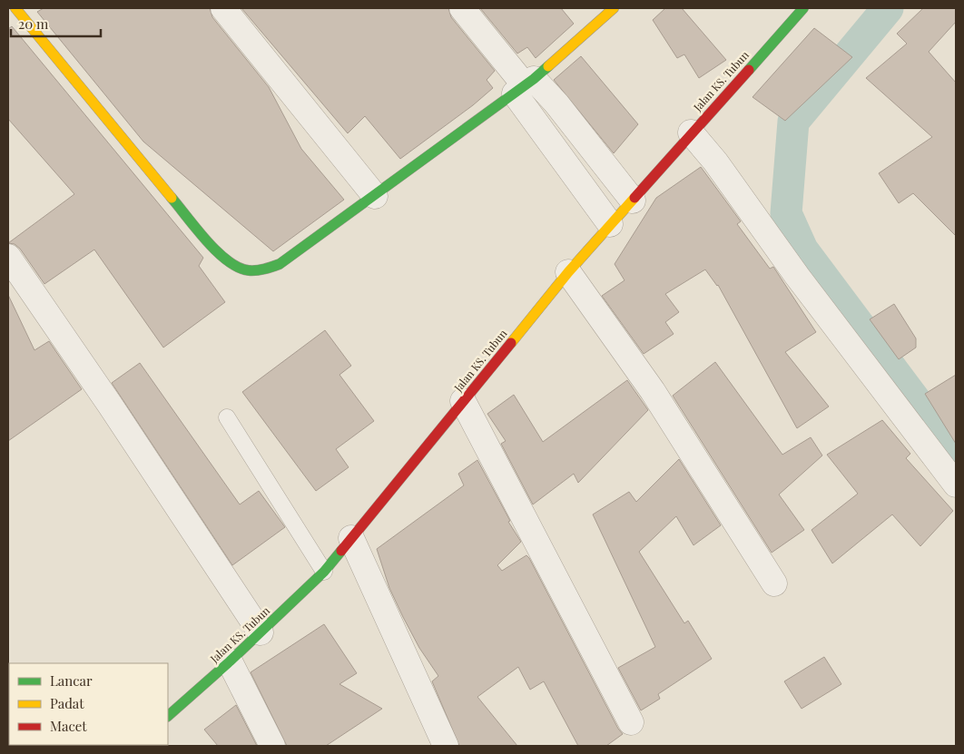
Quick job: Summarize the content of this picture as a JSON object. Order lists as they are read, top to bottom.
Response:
{
  "streets": {
    "street": ["Jalan KS. Tubun"]
  },
  "legend": ["Lancar", "Padat", "Macet"],
  "scale_bar": "20 m"
}
